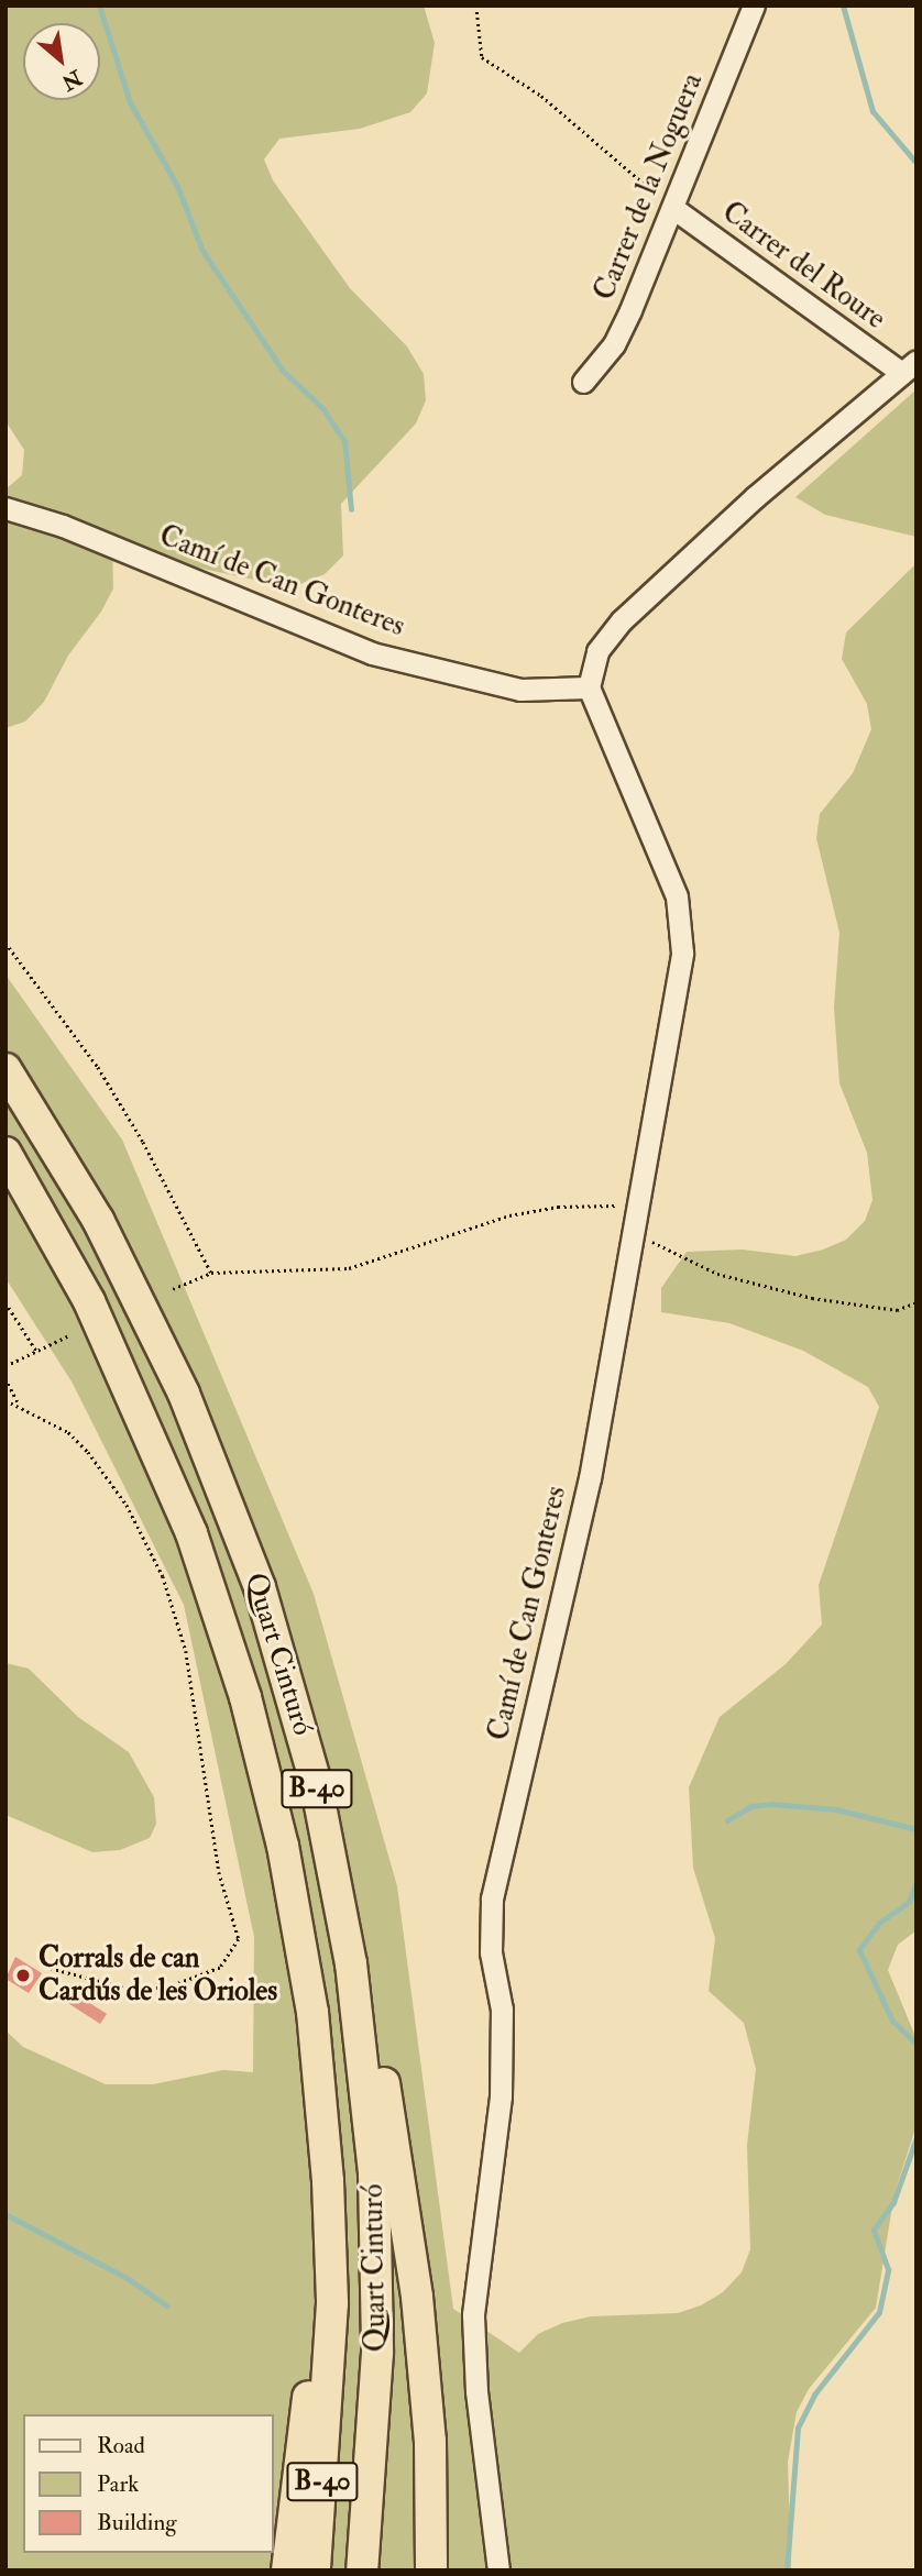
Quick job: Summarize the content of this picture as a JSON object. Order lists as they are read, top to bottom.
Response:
{
  "streets": {
    "highway": ["Quart Cinturó", "B-40"],
    "street": ["Carrer de la Noguera", "Carrer del Roure", "Camí de Can Gonteres"]
  },
  "crossings": [
    ["Carrer de la Noguera", "Carrer del Roure"]
  ],
  "places": ["Corrals de can Cardús de les Orioles"],
  "legend": ["Road", "Park", "Building"],
  "north": "bottom right"
}
